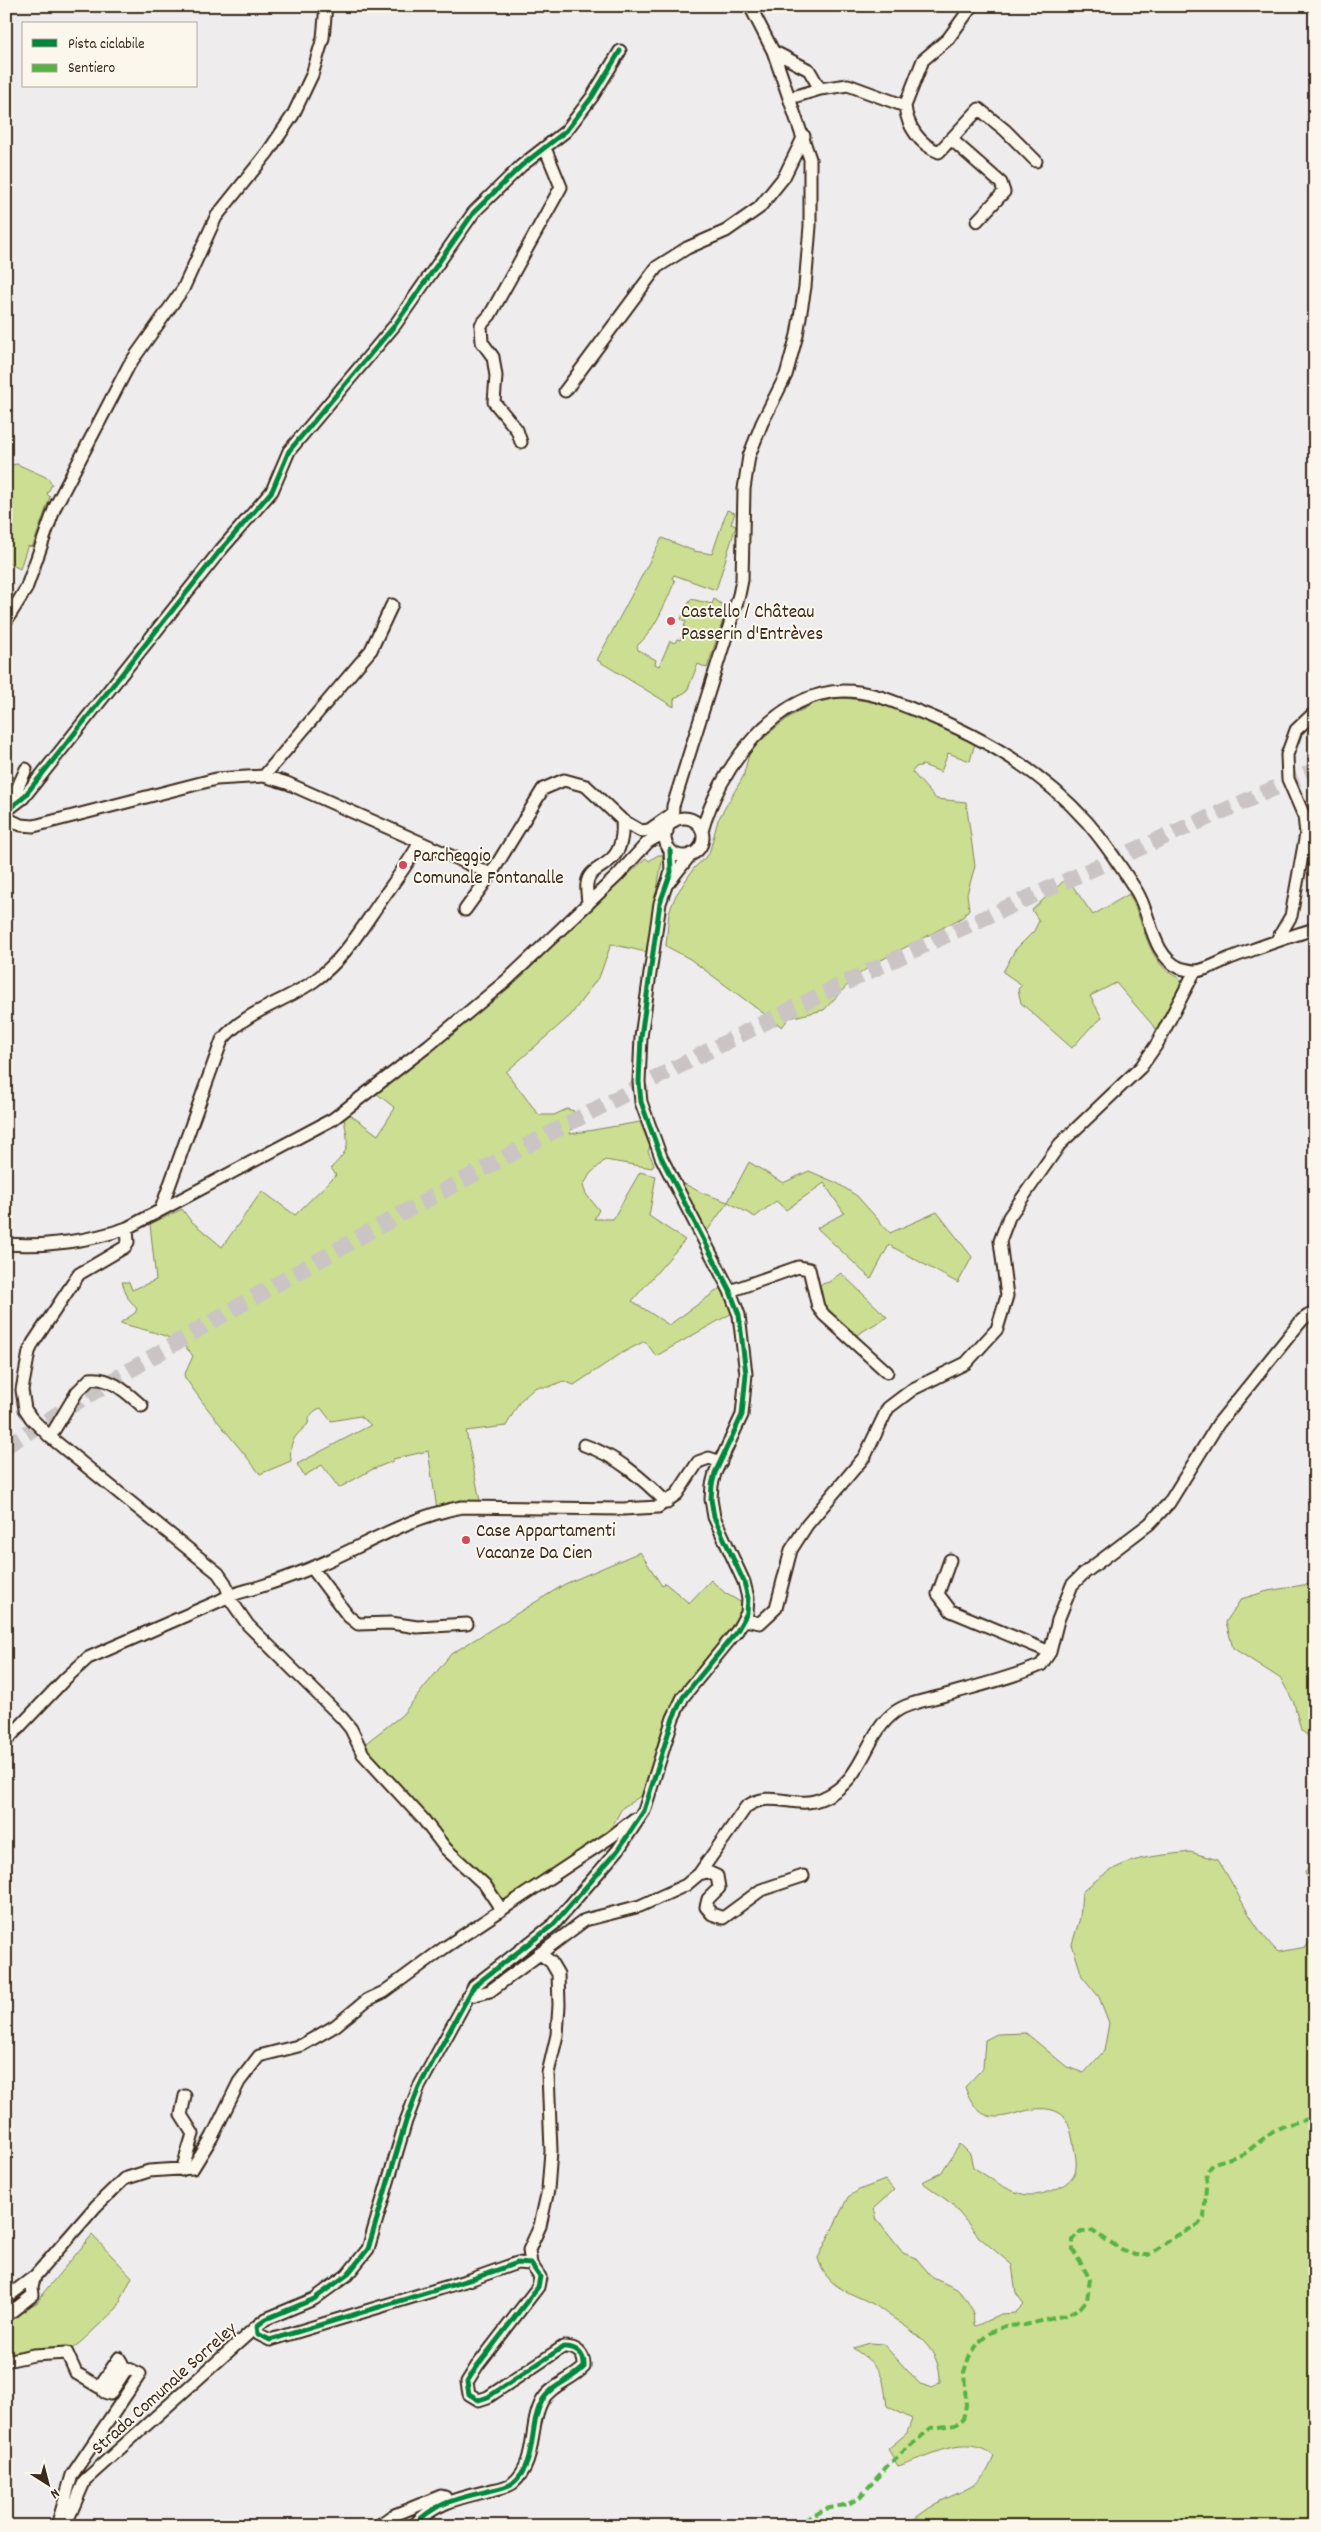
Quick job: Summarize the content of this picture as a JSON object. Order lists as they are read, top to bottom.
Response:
{
  "streets": {
    "street": ["Strada Comunale Sorreley"]
  },
  "places": ["Castello / Château Passerin d'Entrèves", "Parcheggio Comunale Fontanalle", "Case Appartamenti Vacanze Da Cien"],
  "legend": ["Pista ciclabile", "Sentiero"],
  "north": "bottom right"
}
